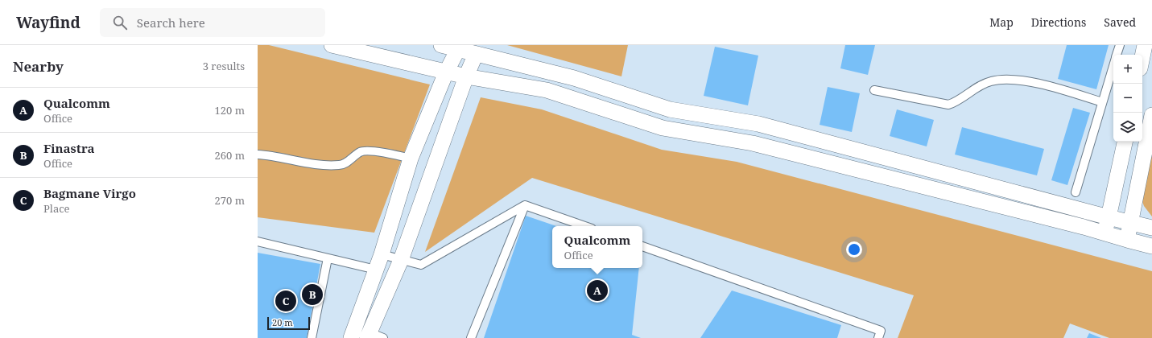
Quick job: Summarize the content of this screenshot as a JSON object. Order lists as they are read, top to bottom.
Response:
{
  "scale_bar": "20 m",
  "page": {
    "header": "Wayfind",
    "search": "Search here",
    "nav": ["Map", "Directions", "Saved"],
    "heading": ["Nearby", "3 results"],
    "map_buttons": ["+", "−"],
    "list": [
      {
        "mark": "A",
        "name": "Qualcomm",
        "note": "Office",
        "value": "120 m"
      },
      {
        "mark": "B",
        "name": "Finastra",
        "note": "Office",
        "value": "260 m"
      },
      {
        "mark": "C",
        "name": "Bagmane Virgo",
        "note": "Place",
        "value": "270 m"
      }
    ],
    "popup": ["Qualcomm", "Office"],
    "pins": ["A", "B", "C"],
    "scale": "20 m"
  }
}
